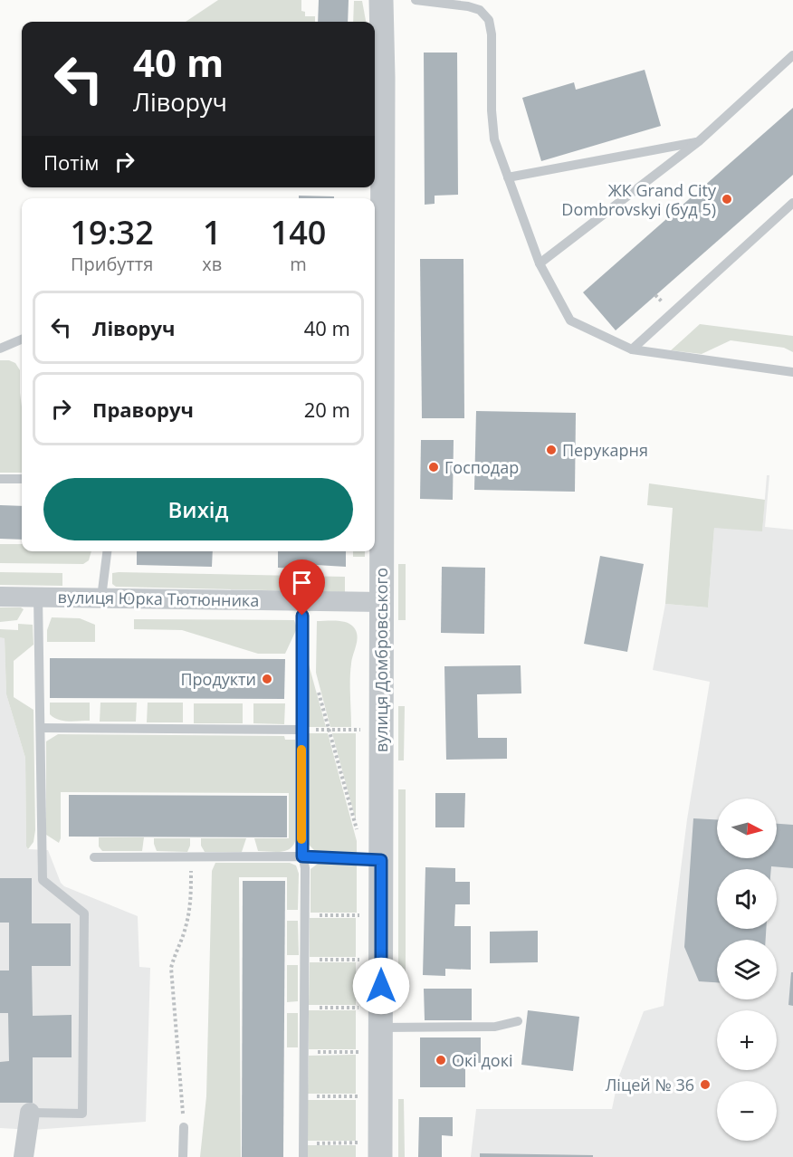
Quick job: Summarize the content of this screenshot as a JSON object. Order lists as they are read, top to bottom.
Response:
{
  "streets": {
    "street": ["вулиця Юрка Тютюнника", "вулиця Домбровського"]
  },
  "crossings": [
    ["вулиця Юрка Тютюнника", "вулиця Домбровського"]
  ],
  "places": [
    "ЖК Grand City Dombrovskyi (буд 5)",
    "Перукарня",
    "Господар",
    "Продукти",
    "Окі докі",
    "Ліцей № 36"
  ],
  "north": "right",
  "page": {
    "turn": ["40 m", "Ліворуч"],
    "then": "Потім",
    "eta": [
      "19:32",
      "Прибуття",
      "1",
      "хв",
      "140",
      "m"
    ],
    "list": [
      {
        "name": "Ліворуч",
        "value": "40 m"
      },
      {
        "name": "Праворуч",
        "value": "20 m"
      }
    ],
    "buttons": "Вихід",
    "map_buttons": ["+", "−"]
  }
}
